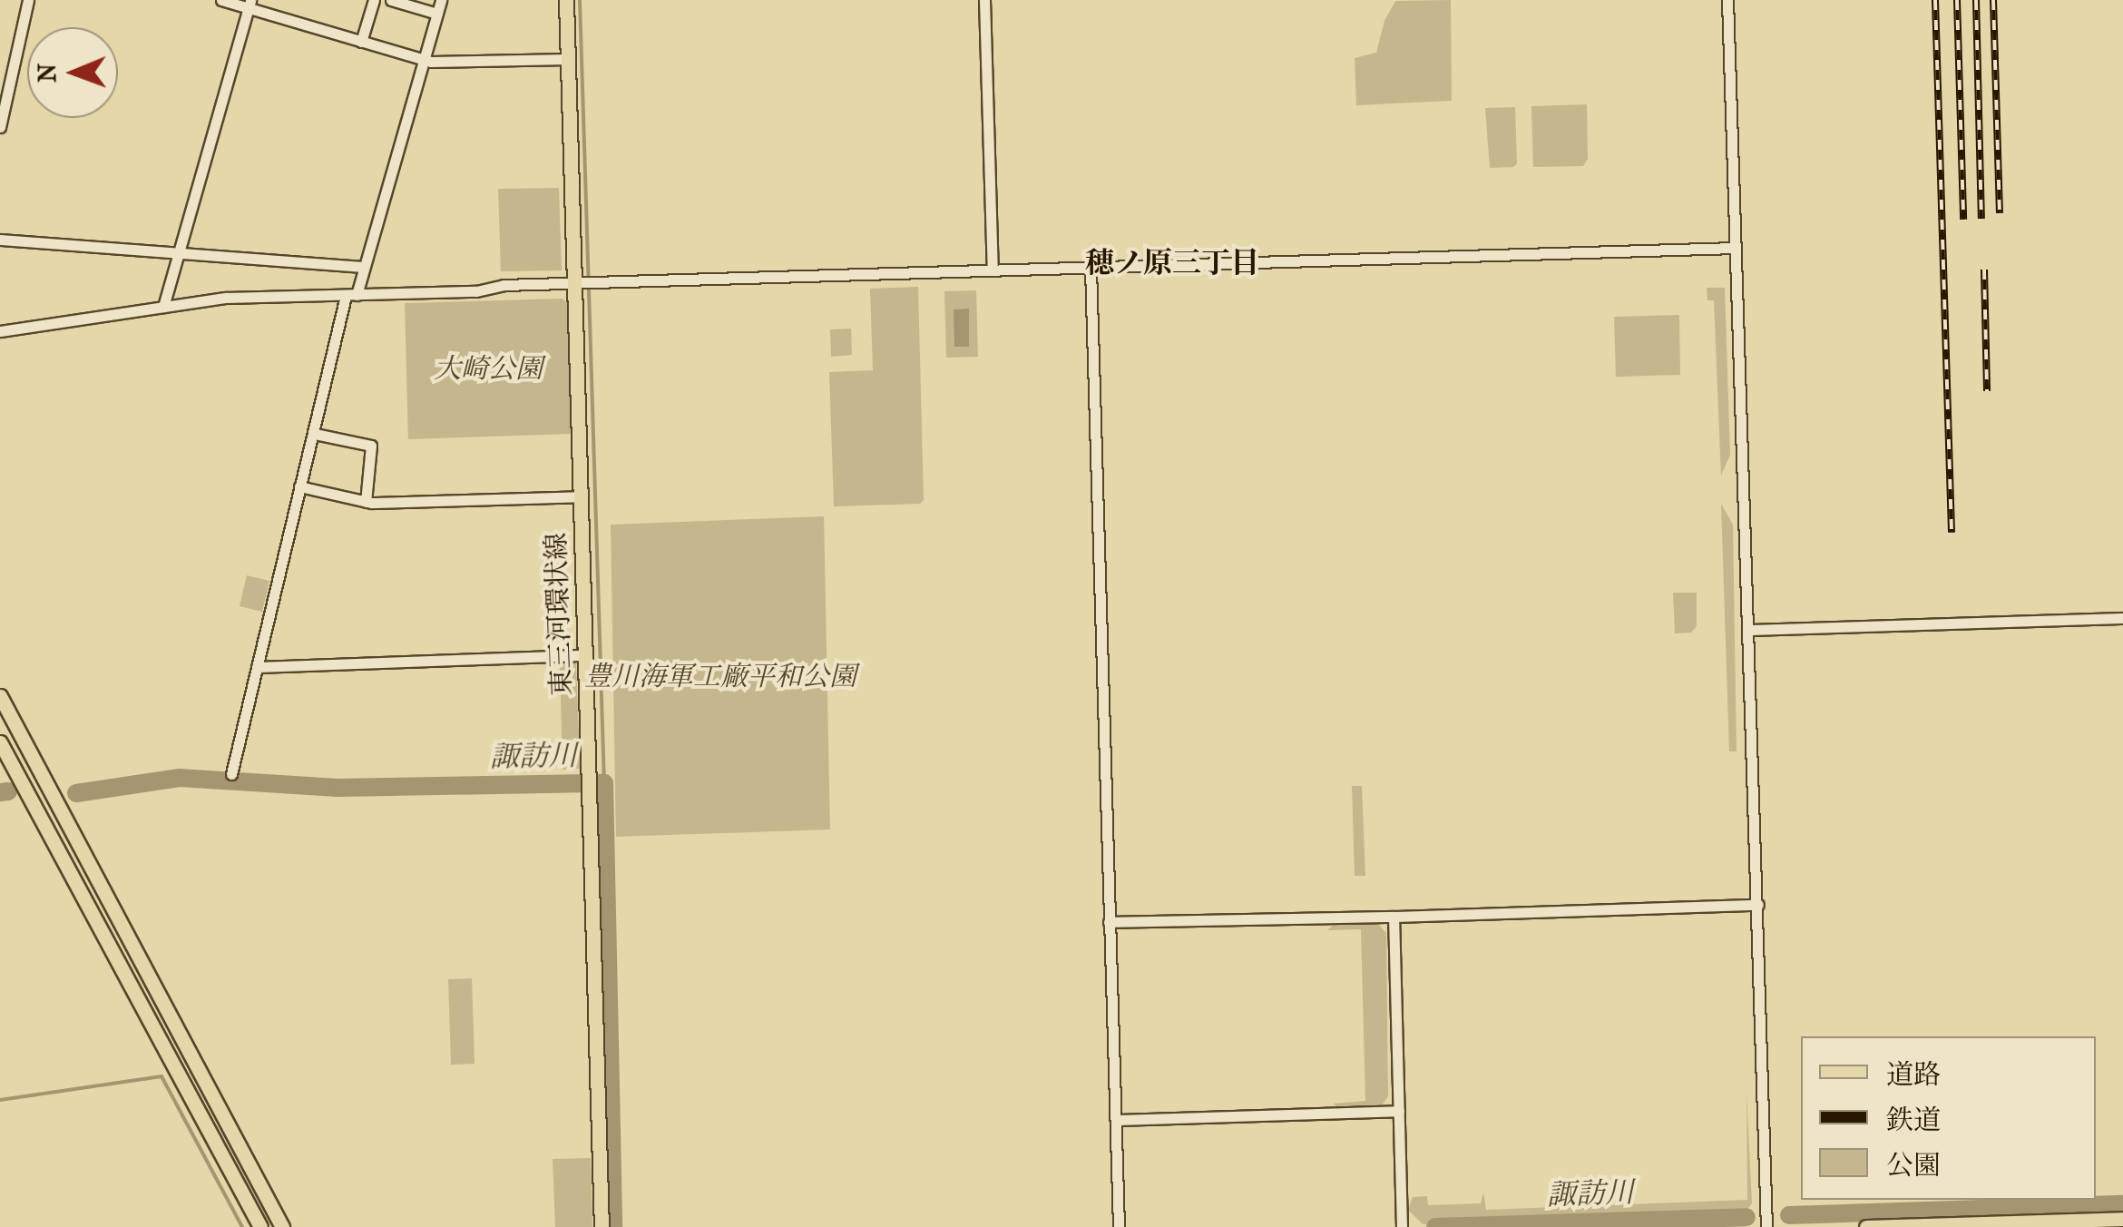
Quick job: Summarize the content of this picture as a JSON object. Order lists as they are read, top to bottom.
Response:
{
  "streets": {
    "main road": ["東三河環状線"]
  },
  "districts": ["穂ノ原三丁目"],
  "water": ["諏訪川"],
  "parks": ["大崎公園", "豊川海軍工廠平和公園"],
  "legend": ["道路", "鉄道", "公園"],
  "north": "left"
}
